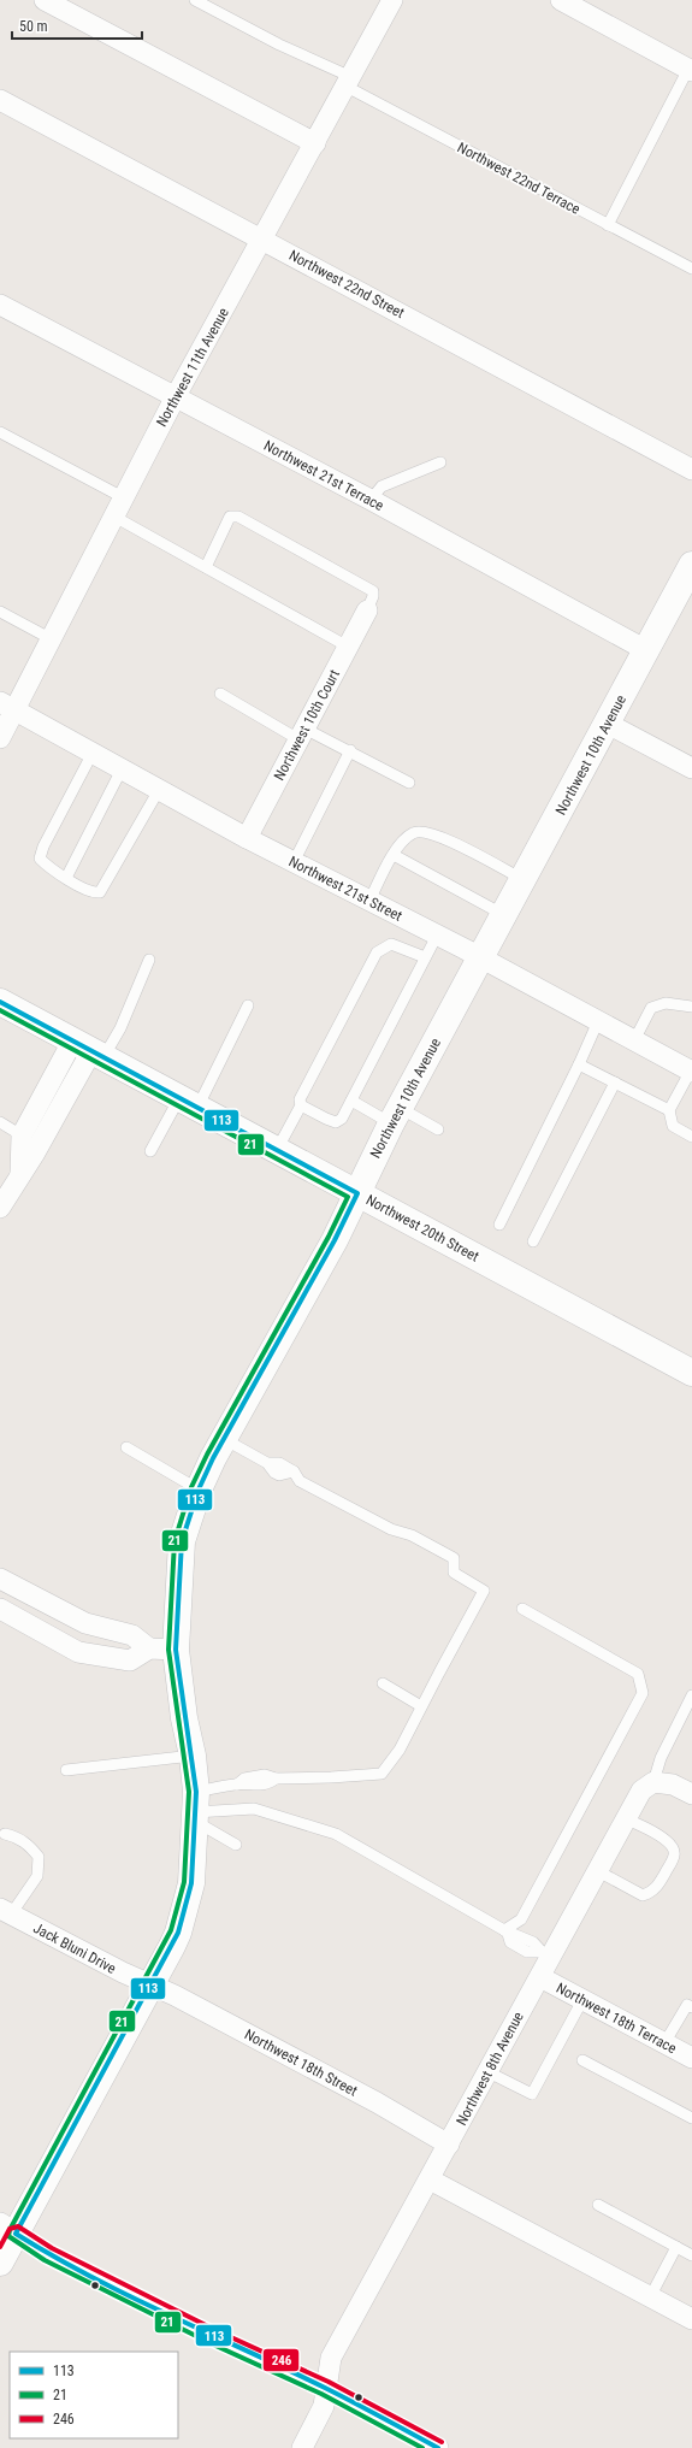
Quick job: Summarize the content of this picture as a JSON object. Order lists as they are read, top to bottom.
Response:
{
  "streets": {
    "street": [
      "Northwest 22nd Street",
      "Northwest 11th Avenue",
      "Northwest 21st Terrace",
      "Northwest 10th Court",
      "Northwest 10th Avenue",
      "Northwest 21st Street",
      "Northwest 20th Street",
      "Jack Bluni Drive",
      "Northwest 18th Terrace",
      "Northwest 18th Street",
      "Northwest 8th Avenue"
    ],
    "lane": ["Northwest 22nd Terrace"]
  },
  "crossings": [
    ["Northwest 22nd Terrace", "Northwest 11th Avenue"],
    ["Northwest 22nd Street", "Northwest 11th Avenue"],
    ["Northwest 11th Avenue", "Northwest 21st Terrace"],
    ["Northwest 11th Avenue", "Northwest 21st Street"],
    ["Northwest 21st Terrace", "Northwest 10th Avenue"],
    ["Northwest 10th Court", "Northwest 21st Street"],
    ["Northwest 10th Avenue", "Northwest 21st Street"],
    ["Northwest 10th Avenue", "Northwest 20th Street"],
    ["Northwest 10th Avenue", "Jack Bluni Drive"],
    ["Northwest 10th Avenue", "Northwest 18th Street"],
    ["Jack Bluni Drive", "Northwest 18th Street"],
    ["Northwest 18th Terrace", "Northwest 8th Avenue"],
    ["Northwest 18th Street", "Northwest 8th Avenue"]
  ],
  "lines": ["transit line 113", "transit line 21", "transit line 246"],
  "legend": ["113", "21", "246"],
  "scale_bar": "50 m"
}
